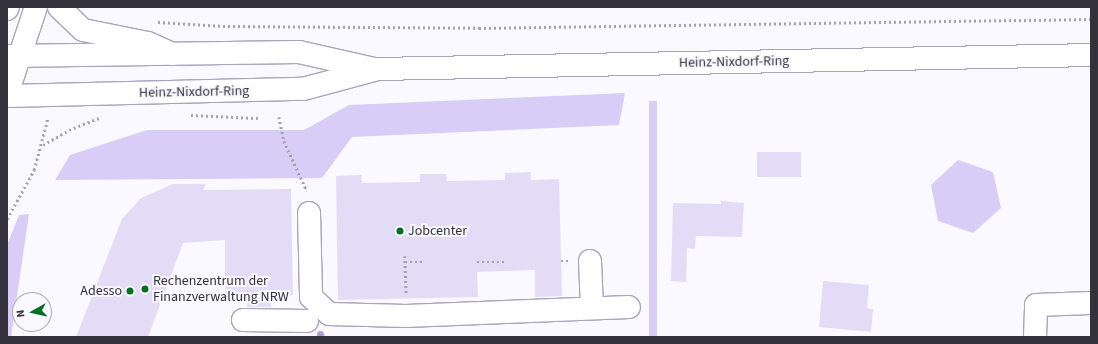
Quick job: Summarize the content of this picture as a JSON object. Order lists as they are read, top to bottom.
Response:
{
  "streets": {
    "main road": ["Heinz-Nixdorf-Ring"]
  },
  "places": ["Jobcenter", "Rechenzentrum der Finanzverwaltung NRW", "Adesso"],
  "north": "left"
}
